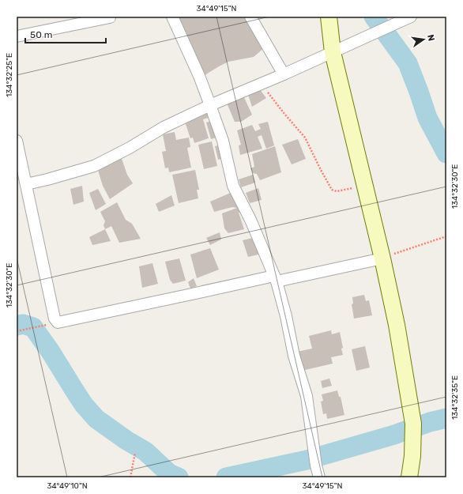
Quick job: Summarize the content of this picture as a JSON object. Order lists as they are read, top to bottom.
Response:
{
  "scale_bar": "50 m",
  "north": "right",
  "coordinates": [
    "34°49'15\"N",
    "134°32'25\"E",
    "134°32'30\"E",
    "134°32'35\"E",
    "34°49'10\"N"
  ]
}
